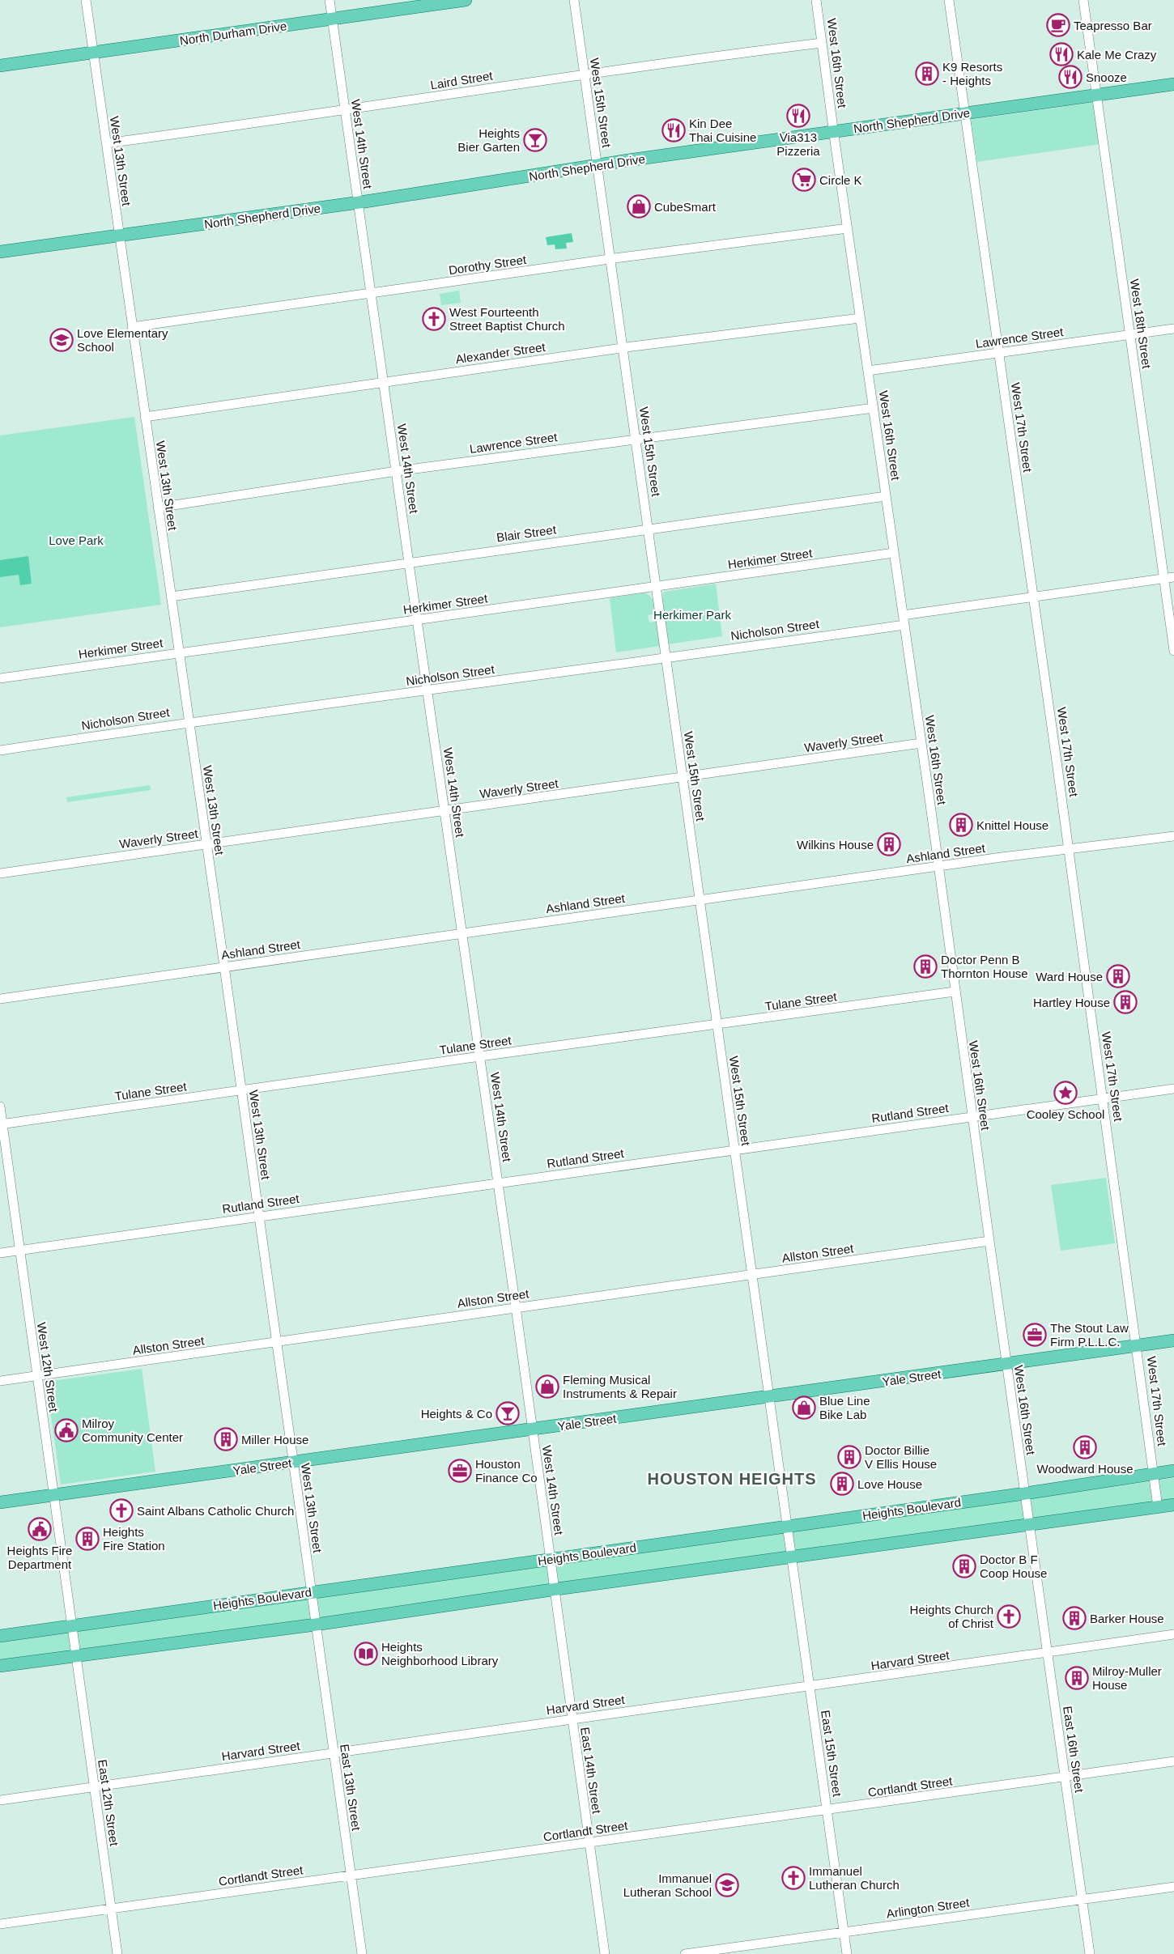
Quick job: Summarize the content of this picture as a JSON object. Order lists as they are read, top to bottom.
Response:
{
  "streets": {
    "main road": [
      "North Durham Drive",
      "North Shepherd Drive",
      "Yale Street",
      "Heights Boulevard"
    ],
    "street": [
      "West 16th Street",
      "Laird Street",
      "West 15th Street",
      "West 14th Street",
      "West 13th Street",
      "Dorothy Street",
      "West 18th Street",
      "Lawrence Street",
      "Alexander Street",
      "West 17th Street",
      "Blair Street",
      "Herkimer Street",
      "Nicholson Street",
      "Waverly Street",
      "Ashland Street",
      "Tulane Street",
      "Rutland Street",
      "Allston Street",
      "West 12th Street",
      "Harvard Street",
      "East 16th Street",
      "East 15th Street",
      "East 14th Street",
      "Cortlandt Street",
      "East 13th Street",
      "East 12th Street",
      "Arlington Street"
    ]
  },
  "crossings": [
    ["North Durham Drive", "West 14th Street"],
    ["North Durham Drive", "West 13th Street"],
    ["West 16th Street", "Laird Street"],
    ["West 16th Street", "North Shepherd Drive"],
    ["West 16th Street", "Dorothy Street"],
    ["West 16th Street", "Lawrence Street"],
    ["West 16th Street", "Alexander Street"],
    ["West 16th Street", "Blair Street"],
    ["West 16th Street", "Herkimer Street"],
    ["West 16th Street", "Nicholson Street"],
    ["West 16th Street", "Waverly Street"],
    ["West 16th Street", "Ashland Street"],
    ["West 16th Street", "Tulane Street"],
    ["West 16th Street", "Rutland Street"],
    ["West 16th Street", "Allston Street"],
    ["West 16th Street", "Yale Street"],
    ["West 16th Street", "Heights Boulevard"],
    ["West 16th Street", "East 16th Street"],
    ["Laird Street", "West 15th Street"],
    ["Laird Street", "West 14th Street"],
    ["Laird Street", "West 13th Street"],
    ["West 15th Street", "North Shepherd Drive"],
    ["West 15th Street", "Dorothy Street"],
    ["West 15th Street", "Lawrence Street"],
    ["West 15th Street", "Alexander Street"],
    ["West 15th Street", "Blair Street"],
    ["West 15th Street", "Herkimer Street"],
    ["West 15th Street", "Nicholson Street"],
    ["West 15th Street", "Waverly Street"],
    ["West 15th Street", "Ashland Street"],
    ["West 15th Street", "Tulane Street"],
    ["West 15th Street", "Rutland Street"],
    ["West 15th Street", "Allston Street"],
    ["West 15th Street", "Yale Street"],
    ["West 15th Street", "Heights Boulevard"],
    ["West 15th Street", "East 15th Street"],
    ["North Shepherd Drive", "West 14th Street"],
    ["North Shepherd Drive", "West 13th Street"],
    ["North Shepherd Drive", "West 18th Street"],
    ["North Shepherd Drive", "West 17th Street"],
    ["West 14th Street", "Dorothy Street"],
    ["West 14th Street", "Lawrence Street"],
    ["West 14th Street", "Alexander Street"],
    ["West 14th Street", "Blair Street"],
    ["West 14th Street", "Herkimer Street"],
    ["West 14th Street", "Nicholson Street"],
    ["West 14th Street", "Waverly Street"],
    ["West 14th Street", "Ashland Street"],
    ["West 14th Street", "Tulane Street"],
    ["West 14th Street", "Rutland Street"],
    ["West 14th Street", "Allston Street"],
    ["West 14th Street", "Yale Street"],
    ["West 14th Street", "Heights Boulevard"],
    ["West 14th Street", "East 14th Street"],
    ["West 13th Street", "Dorothy Street"],
    ["West 13th Street", "Lawrence Street"],
    ["West 13th Street", "Alexander Street"],
    ["West 13th Street", "Blair Street"],
    ["West 13th Street", "Herkimer Street"],
    ["West 13th Street", "Nicholson Street"],
    ["West 13th Street", "Waverly Street"],
    ["West 13th Street", "Ashland Street"],
    ["West 13th Street", "Tulane Street"],
    ["West 13th Street", "Rutland Street"],
    ["West 13th Street", "Allston Street"],
    ["West 13th Street", "Yale Street"],
    ["West 13th Street", "Heights Boulevard"],
    ["West 13th Street", "East 13th Street"],
    ["West 18th Street", "Lawrence Street"],
    ["West 18th Street", "Nicholson Street"],
    ["Lawrence Street", "West 17th Street"],
    ["West 17th Street", "Nicholson Street"],
    ["West 17th Street", "Ashland Street"],
    ["West 17th Street", "Rutland Street"],
    ["West 17th Street", "Yale Street"],
    ["West 17th Street", "Heights Boulevard"],
    ["Tulane Street", "West 12th Street"],
    ["Rutland Street", "West 12th Street"],
    ["Allston Street", "West 12th Street"],
    ["West 12th Street", "Yale Street"],
    ["West 12th Street", "Heights Boulevard"],
    ["West 12th Street", "East 12th Street"],
    ["Harvard Street", "East 16th Street"],
    ["Harvard Street", "East 15th Street"],
    ["Harvard Street", "East 14th Street"],
    ["Harvard Street", "East 13th Street"],
    ["Harvard Street", "East 12th Street"],
    ["East 16th Street", "Cortlandt Street"],
    ["East 16th Street", "Arlington Street"],
    ["East 15th Street", "Cortlandt Street"],
    ["East 15th Street", "Arlington Street"],
    ["East 14th Street", "Cortlandt Street"],
    ["Cortlandt Street", "East 13th Street"],
    ["Cortlandt Street", "East 12th Street"]
  ],
  "districts": ["HOUSTON HEIGHTS"],
  "parks": ["Love Park", "Herkimer Park"],
  "places": {
    "cafe": ["Teapresso Bar"],
    "restaurant": [
      "Kale Me Crazy",
      "Snooze",
      "Via313 Pizzeria",
      "Kin Dee Thai Cuisine"
    ],
    "building": [
      "K9 Resorts - Heights",
      "Knittel House",
      "Wilkins House",
      "Doctor Penn B Thornton House",
      "Ward House",
      "Hartley House",
      "Miller House",
      "Woodward House",
      "Doctor Billie V Ellis House",
      "Love House",
      "Heights Fire Station",
      "Doctor B F Coop House",
      "Barker House",
      "Milroy-Muller House"
    ],
    "bar": ["Heights Bier Garten", "Heights & Co"],
    "supermarket": ["Circle K"],
    "shop": ["CubeSmart", "Fleming Musical Instruments & Repair", "Blue Line Bike Lab"],
    "church": [
      "West Fourteenth Street Baptist Church",
      "Saint Albans Catholic Church",
      "Heights Church of Christ",
      "Immanuel Lutheran Church"
    ],
    "school or university": ["Love Elementary School", "Immanuel Lutheran School"],
    "place": ["Cooley School"],
    "office": ["The Stout Law Firm P.L.L.C.", "Houston Finance Co"],
    "public building": ["Milroy Community Center", "Heights Fire Department"],
    "library": ["Heights Neighborhood Library"]
  }
}
